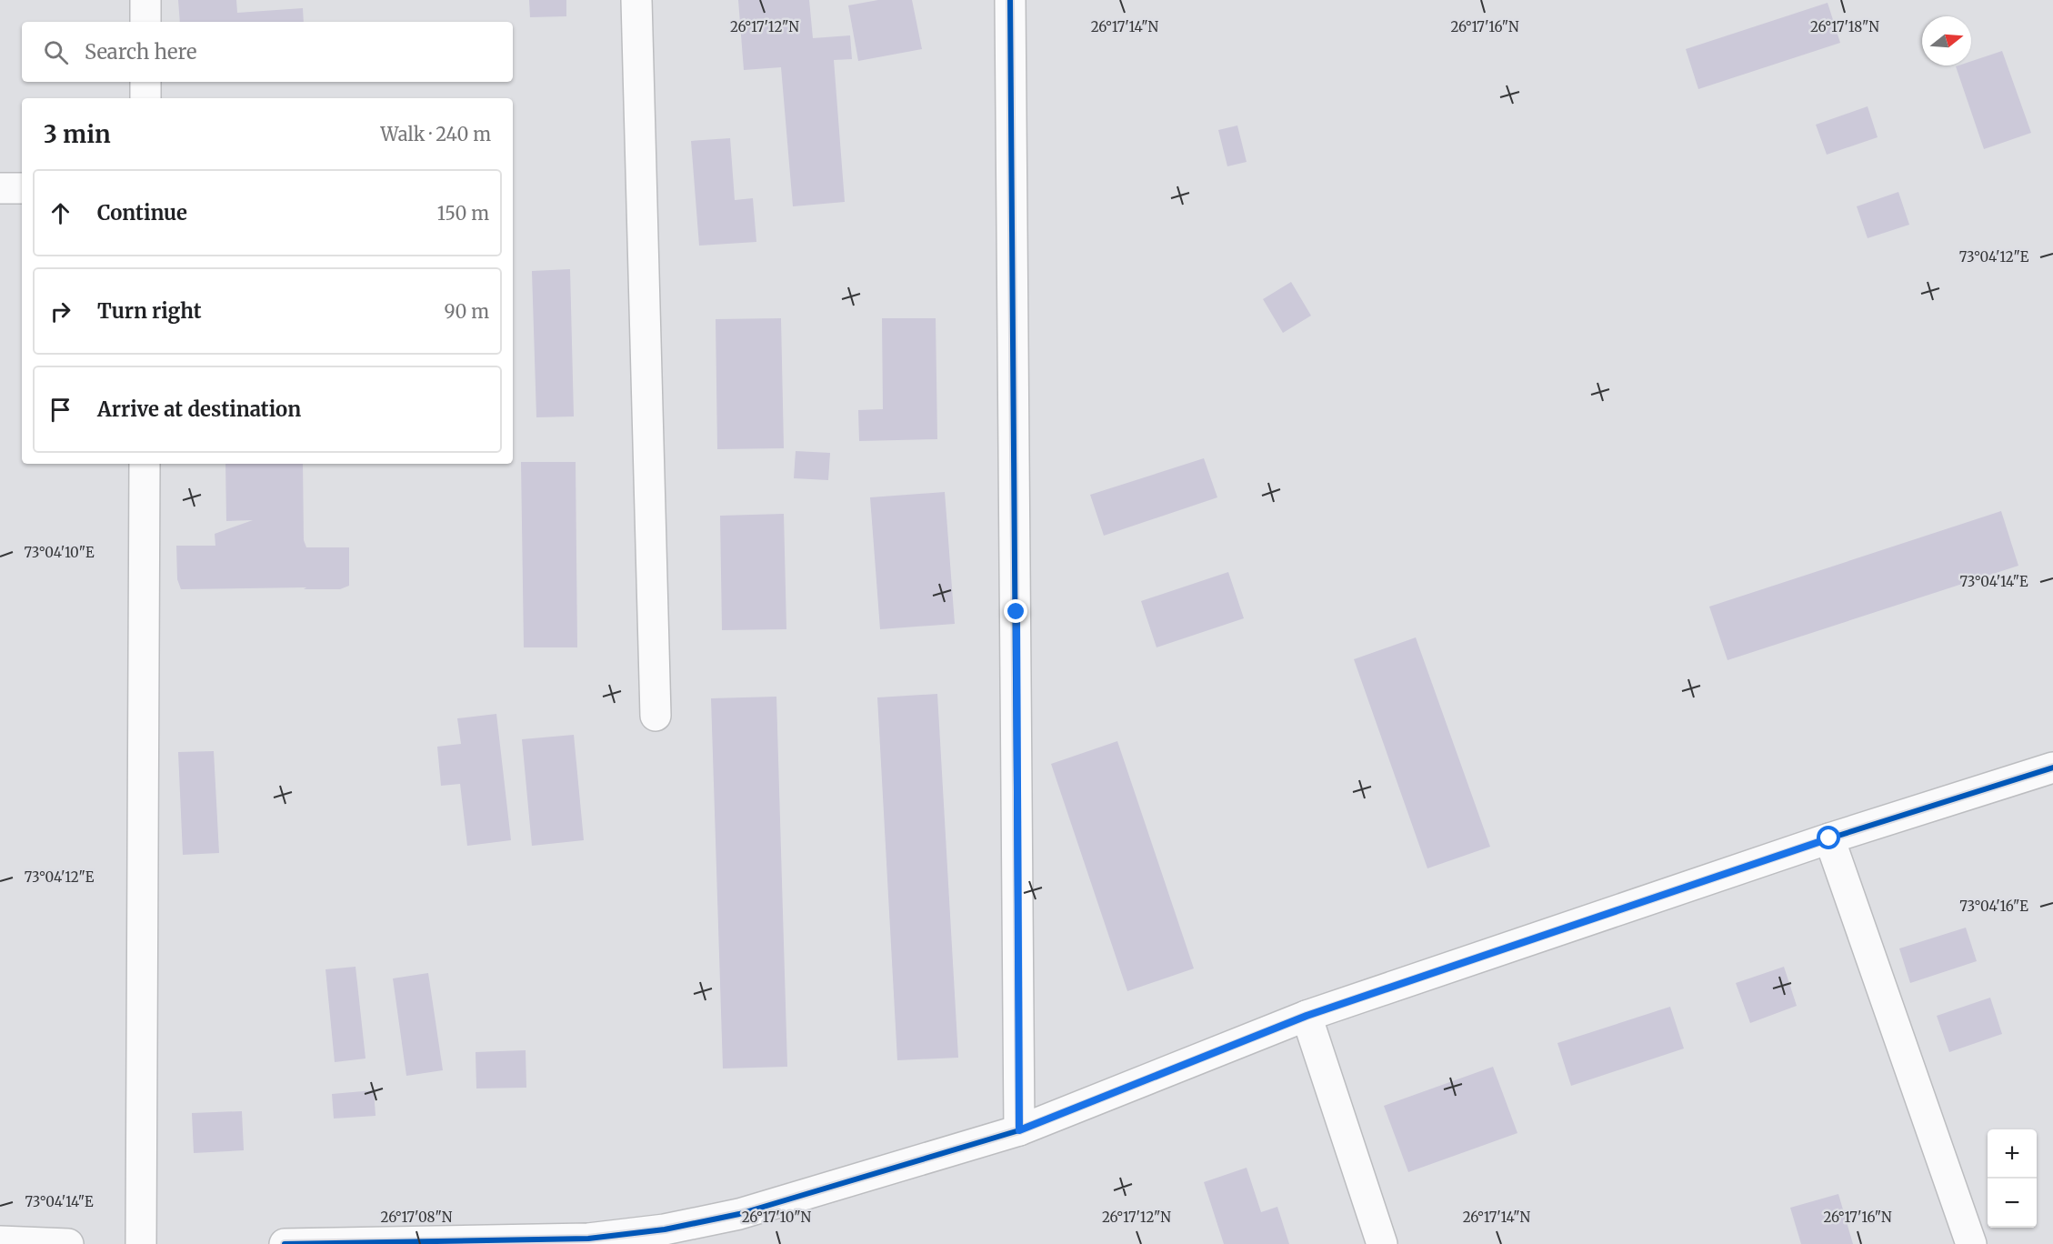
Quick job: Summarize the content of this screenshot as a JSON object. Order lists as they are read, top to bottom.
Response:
{
  "north": "right",
  "page": {
    "search": "Search here",
    "heading": ["3 min", "Walk · 240 m"],
    "list": [
      ["Continue", "150 m"],
      ["Turn right", "90 m"],
      "Arrive at destination"
    ],
    "map_buttons": ["+", "−"]
  },
  "coordinates": [
    "26°17'12\"N",
    "26°17'14\"N",
    "26°17'16\"N",
    "26°17'18\"N",
    "73°04'12\"E",
    "73°04'10\"E",
    "73°04'14\"E",
    "73°04'16\"E",
    "26°17'08\"N",
    "26°17'10\"N"
  ]
}
